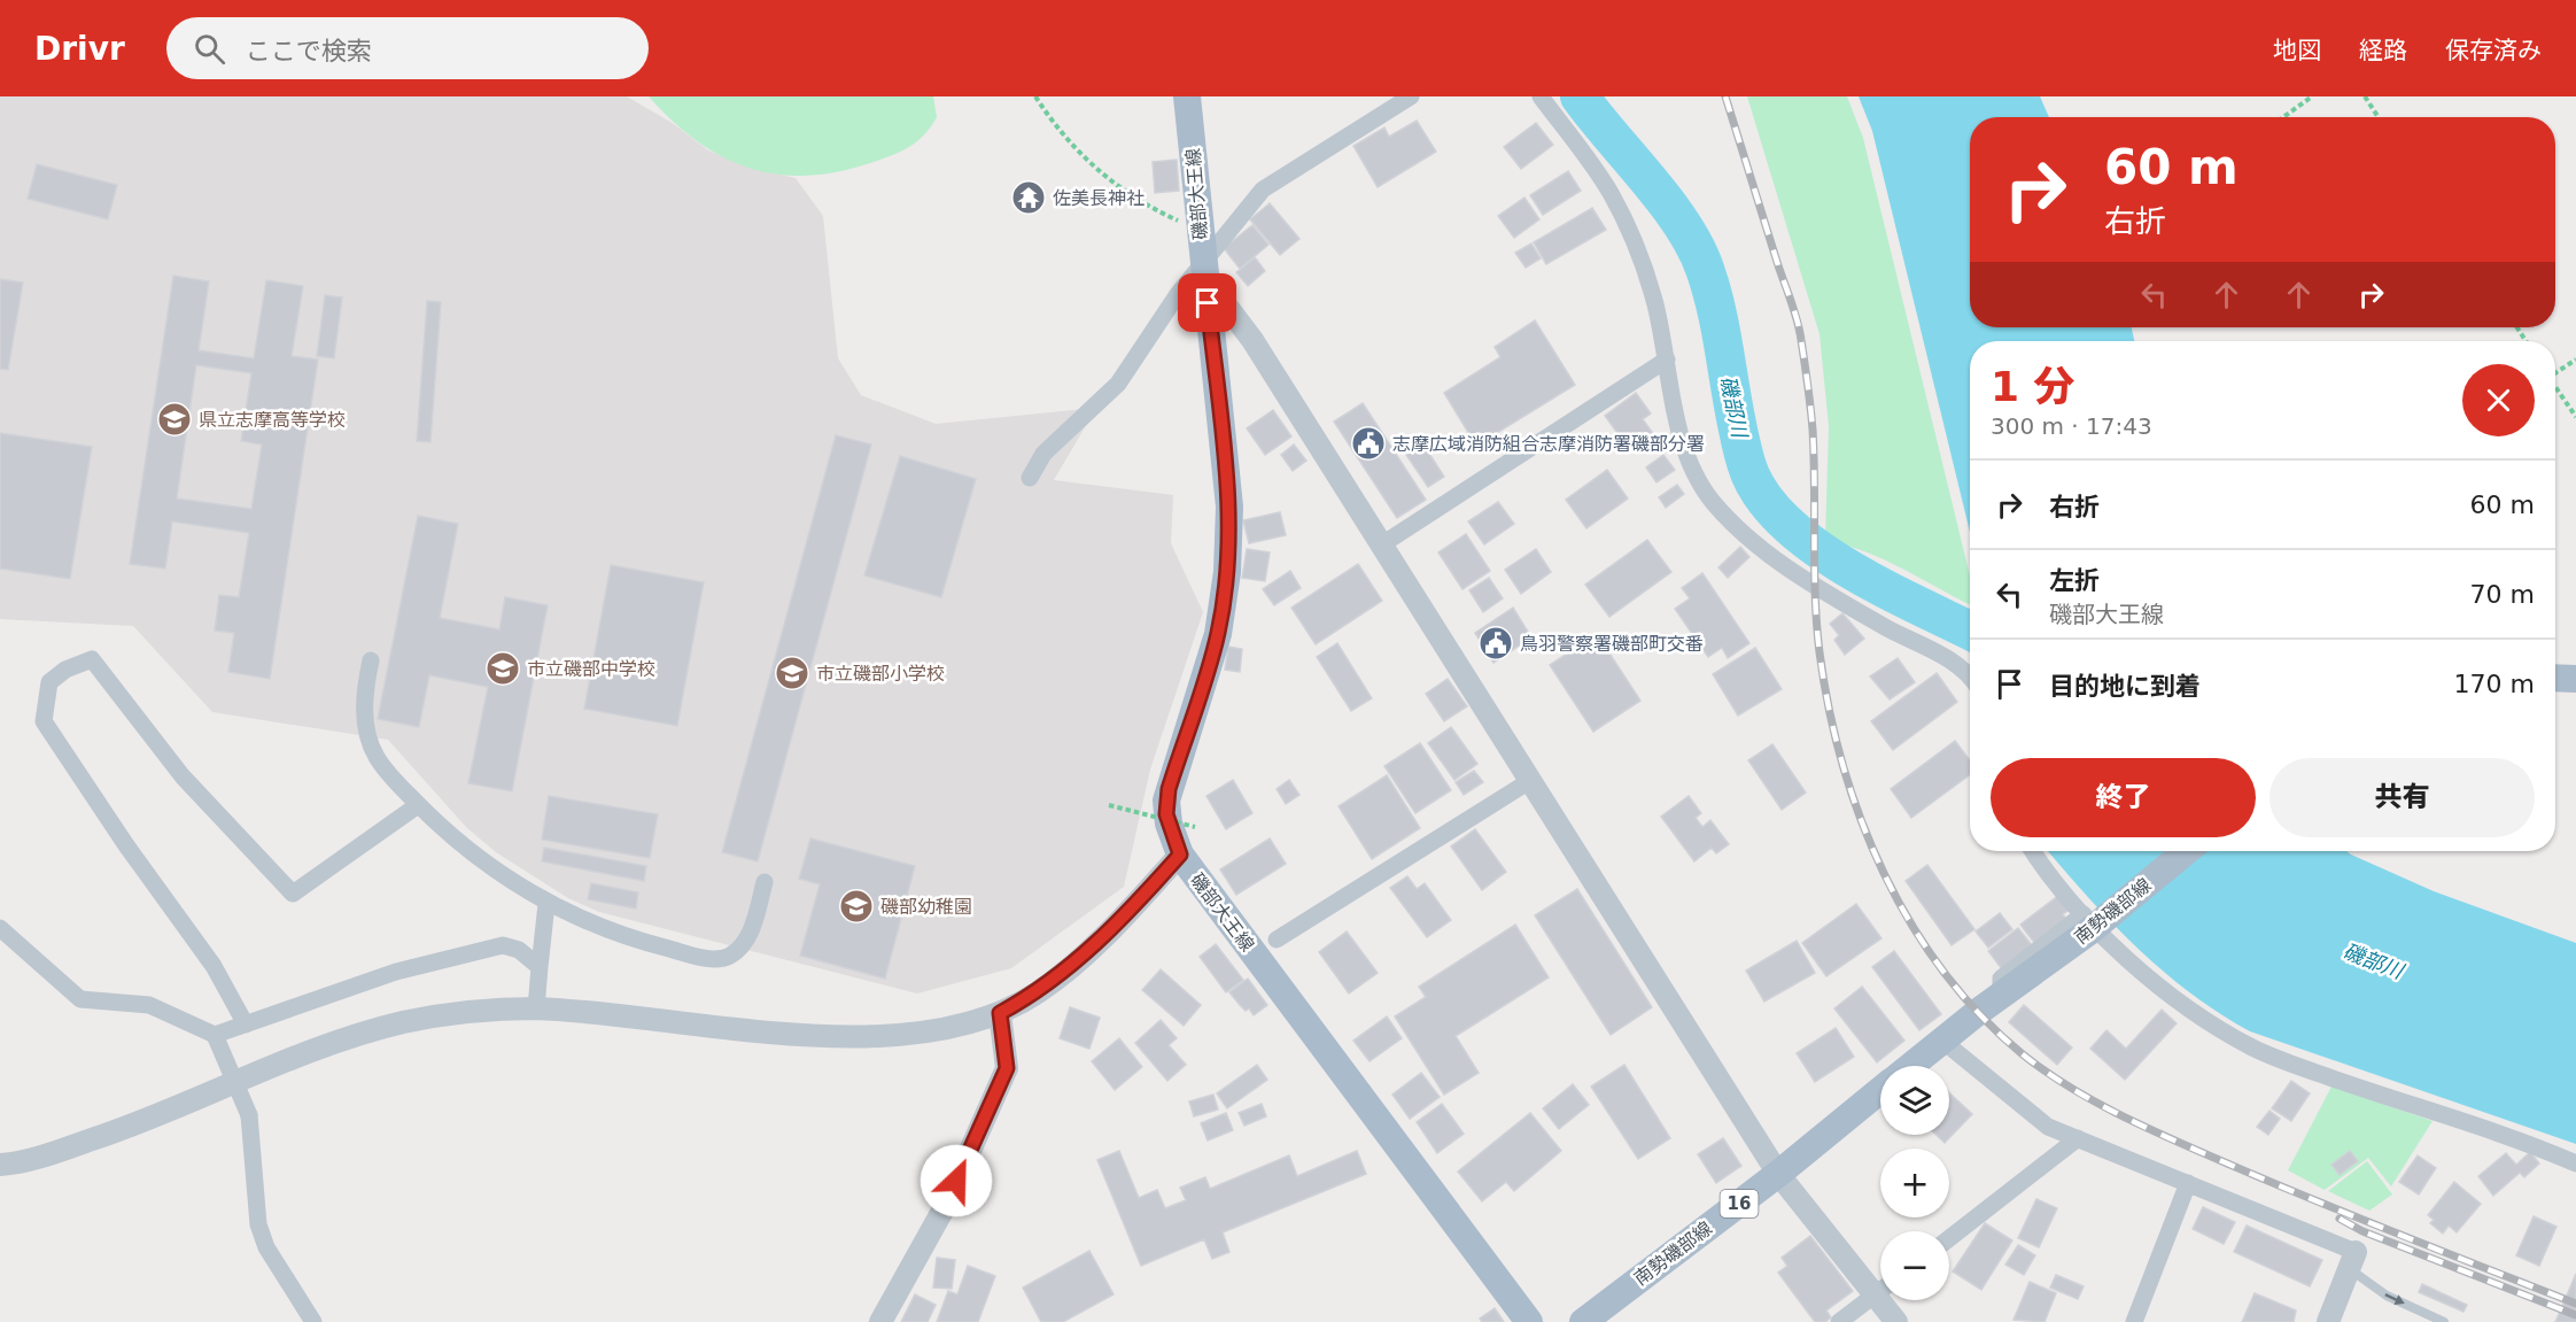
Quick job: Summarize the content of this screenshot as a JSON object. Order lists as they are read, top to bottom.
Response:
{
  "streets": {
    "main road": ["磯部大王線", "南勢磯部線", "16"]
  },
  "water": ["磯部川"],
  "places": {
    "temple": ["佐美長神社"],
    "school or university": [
      "県立志摩高等学校",
      "市立磯部中学校",
      "市立磯部小学校",
      "磯部幼稚園"
    ],
    "public building": ["志摩広域消防組合志摩消防署磯部分署", "鳥羽警察署磯部町交番"]
  },
  "page": {
    "header": "Drivr",
    "search": "ここで検索",
    "nav": ["地図", "経路", "保存済み"],
    "turn": ["60 m", "右折"],
    "heading": ["1 分", "300 m · 17:43"],
    "list": [
      {
        "name": "右折",
        "value": "60 m"
      },
      {
        "name": "左折",
        "note": "磯部大王線",
        "value": "70 m"
      },
      {
        "name": "目的地に到着",
        "value": "170 m"
      }
    ],
    "buttons": ["終了", "共有"],
    "map_buttons": ["+", "−"]
  }
}
